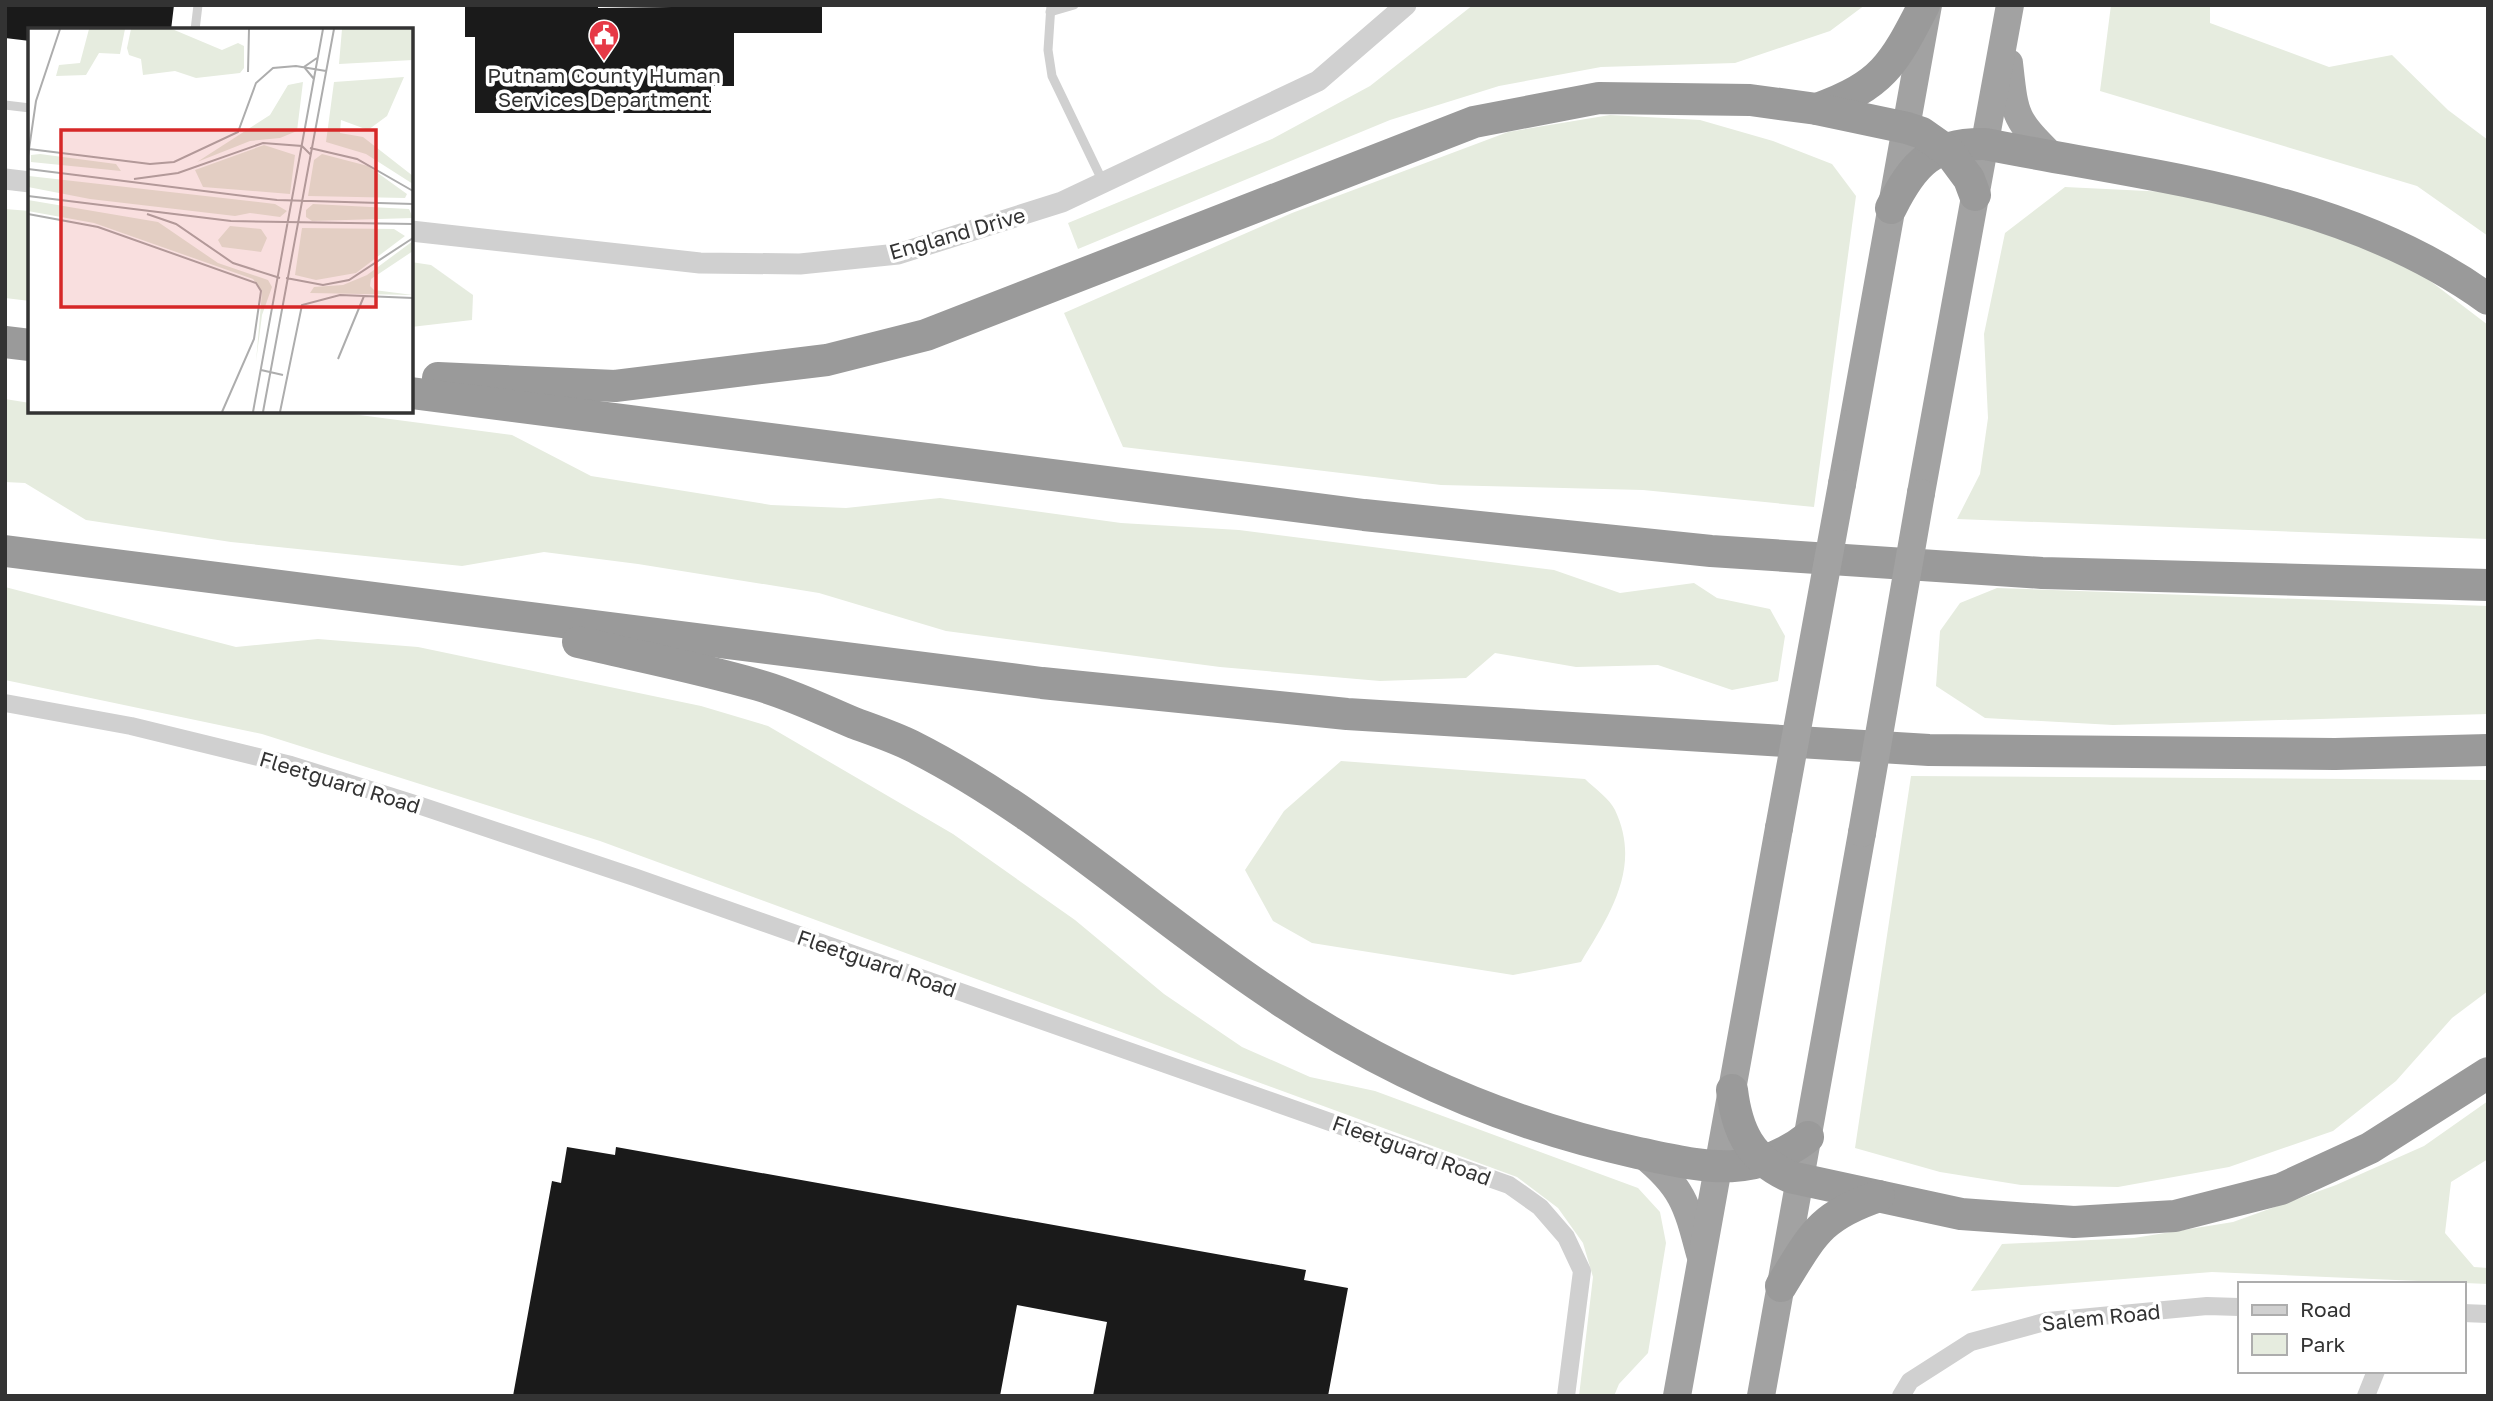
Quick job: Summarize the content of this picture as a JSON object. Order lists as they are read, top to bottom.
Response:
{
  "streets": {
    "street": ["England Drive", "Fleetguard Road", "Salem Road"]
  },
  "places": {
    "public building": ["Putnam County Human Services Department"]
  },
  "legend": ["Road", "Park"]
}
